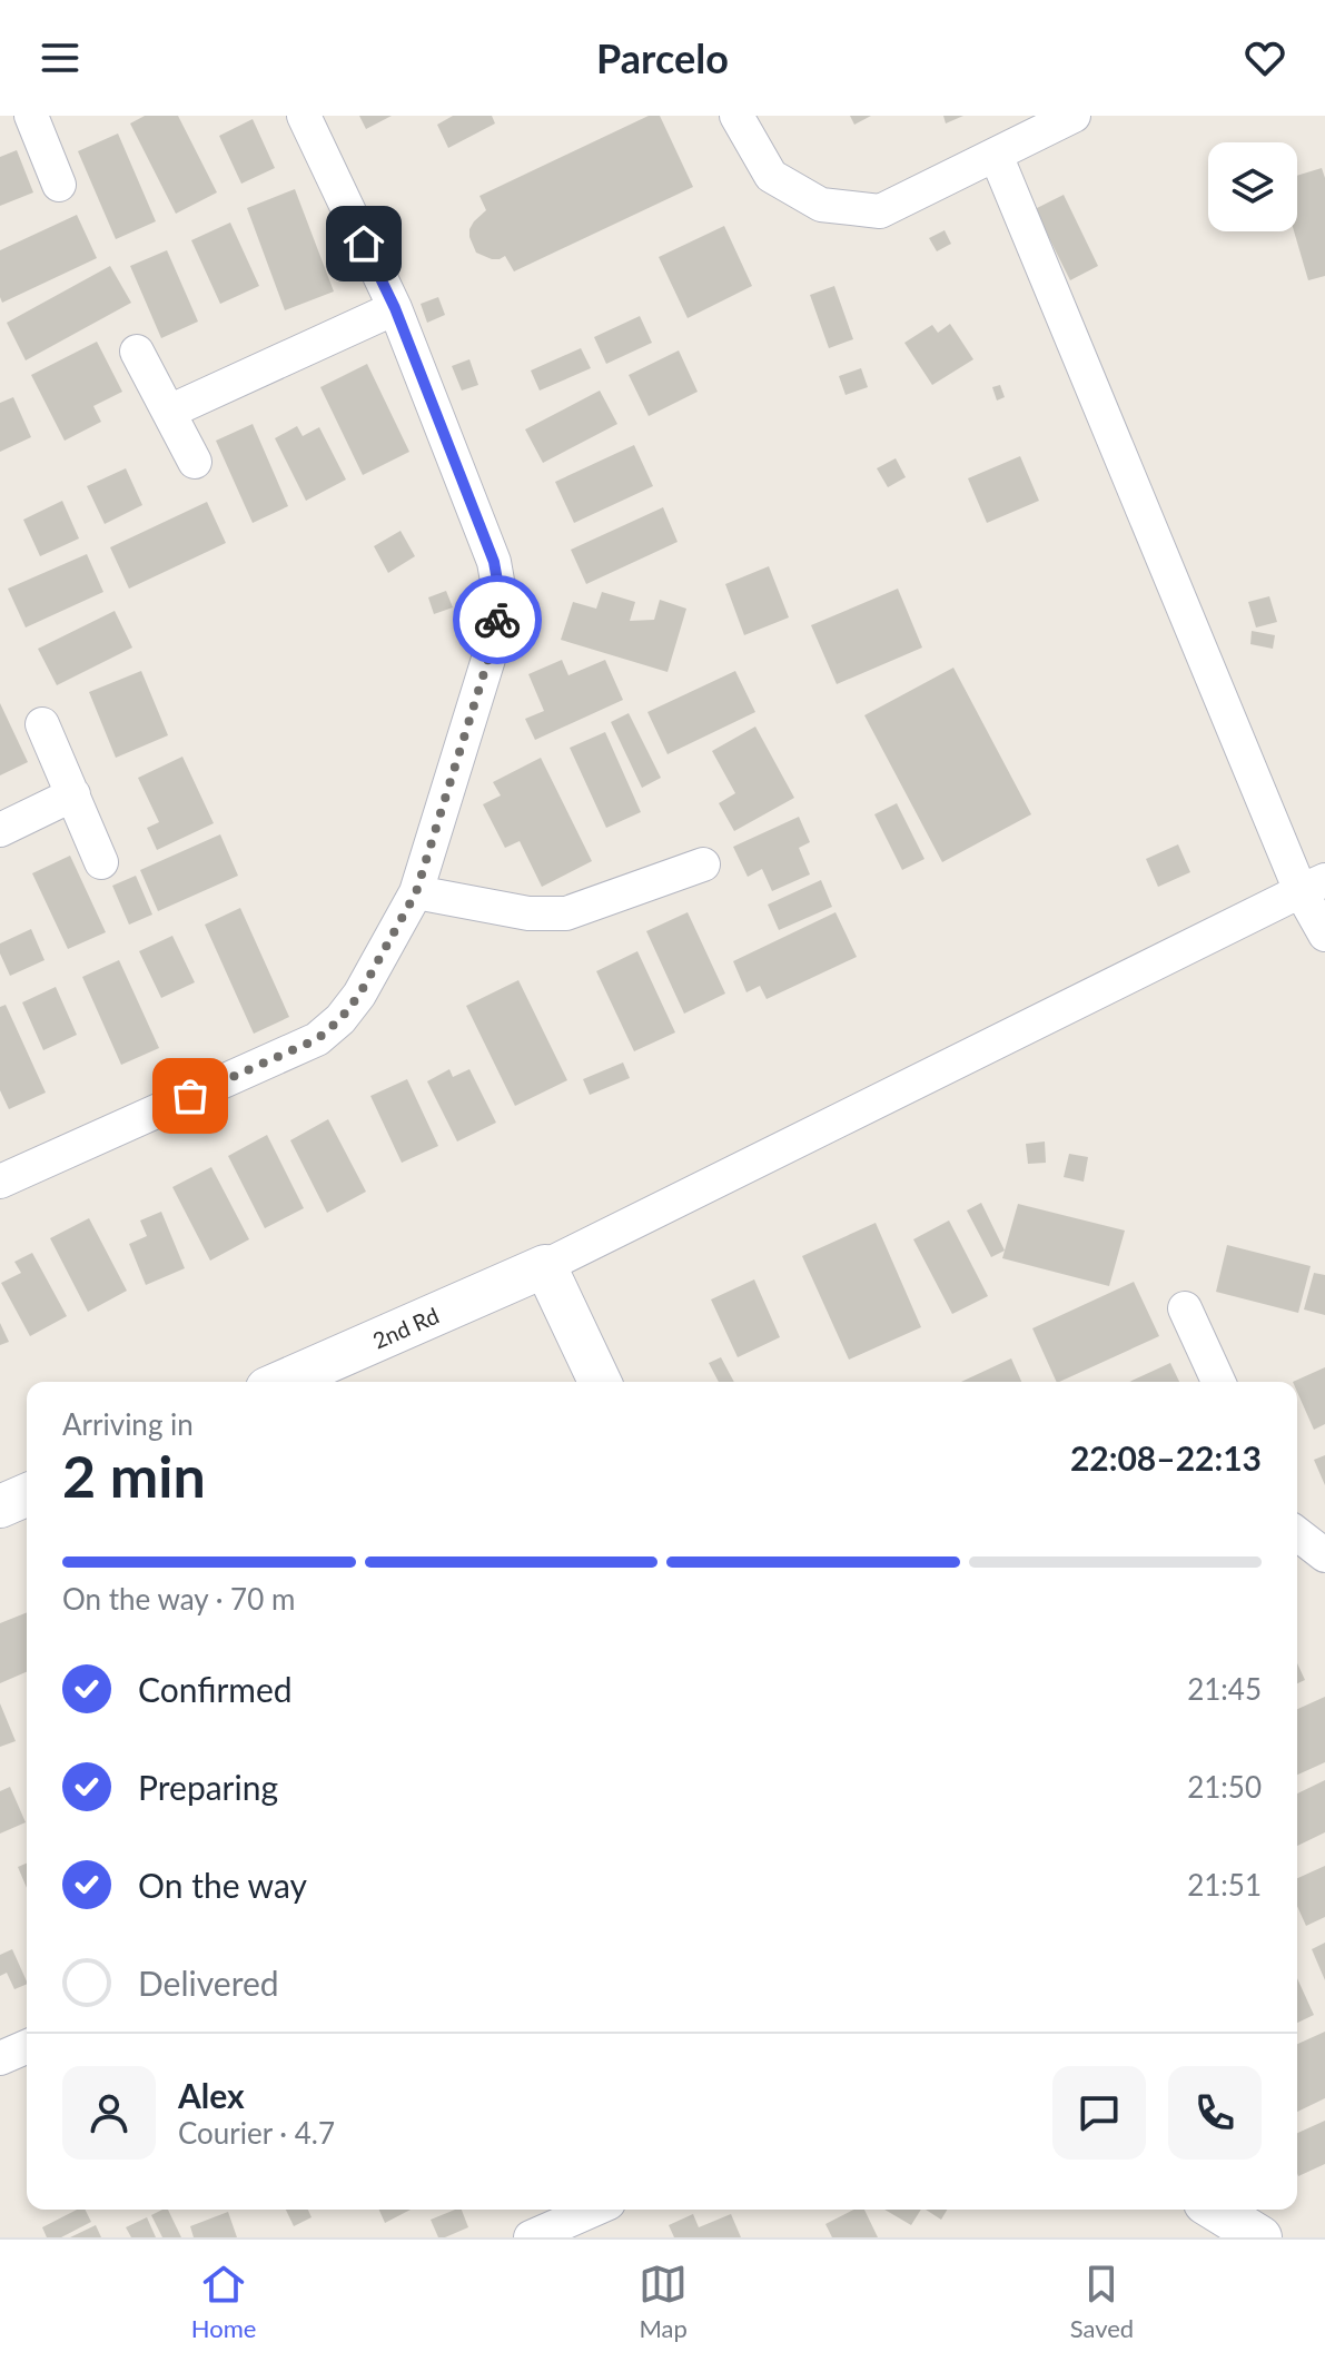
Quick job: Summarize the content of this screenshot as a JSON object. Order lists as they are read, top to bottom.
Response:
{
  "streets": {
    "street": ["2nd Rd"]
  },
  "page": {
    "header": "Parcelo",
    "heading": ["2 min", "Arriving in", "22:08–22:13"],
    "panel": ["Alex", "Courier · 4.7"],
    "bar": "On the way · 70 m",
    "list": [
      ["Confirmed", "21:45"],
      ["Preparing", "21:50"],
      ["On the way", "21:51"],
      "Delivered"
    ],
    "tabs": ["Home", "Map", "Saved"]
  }
}
